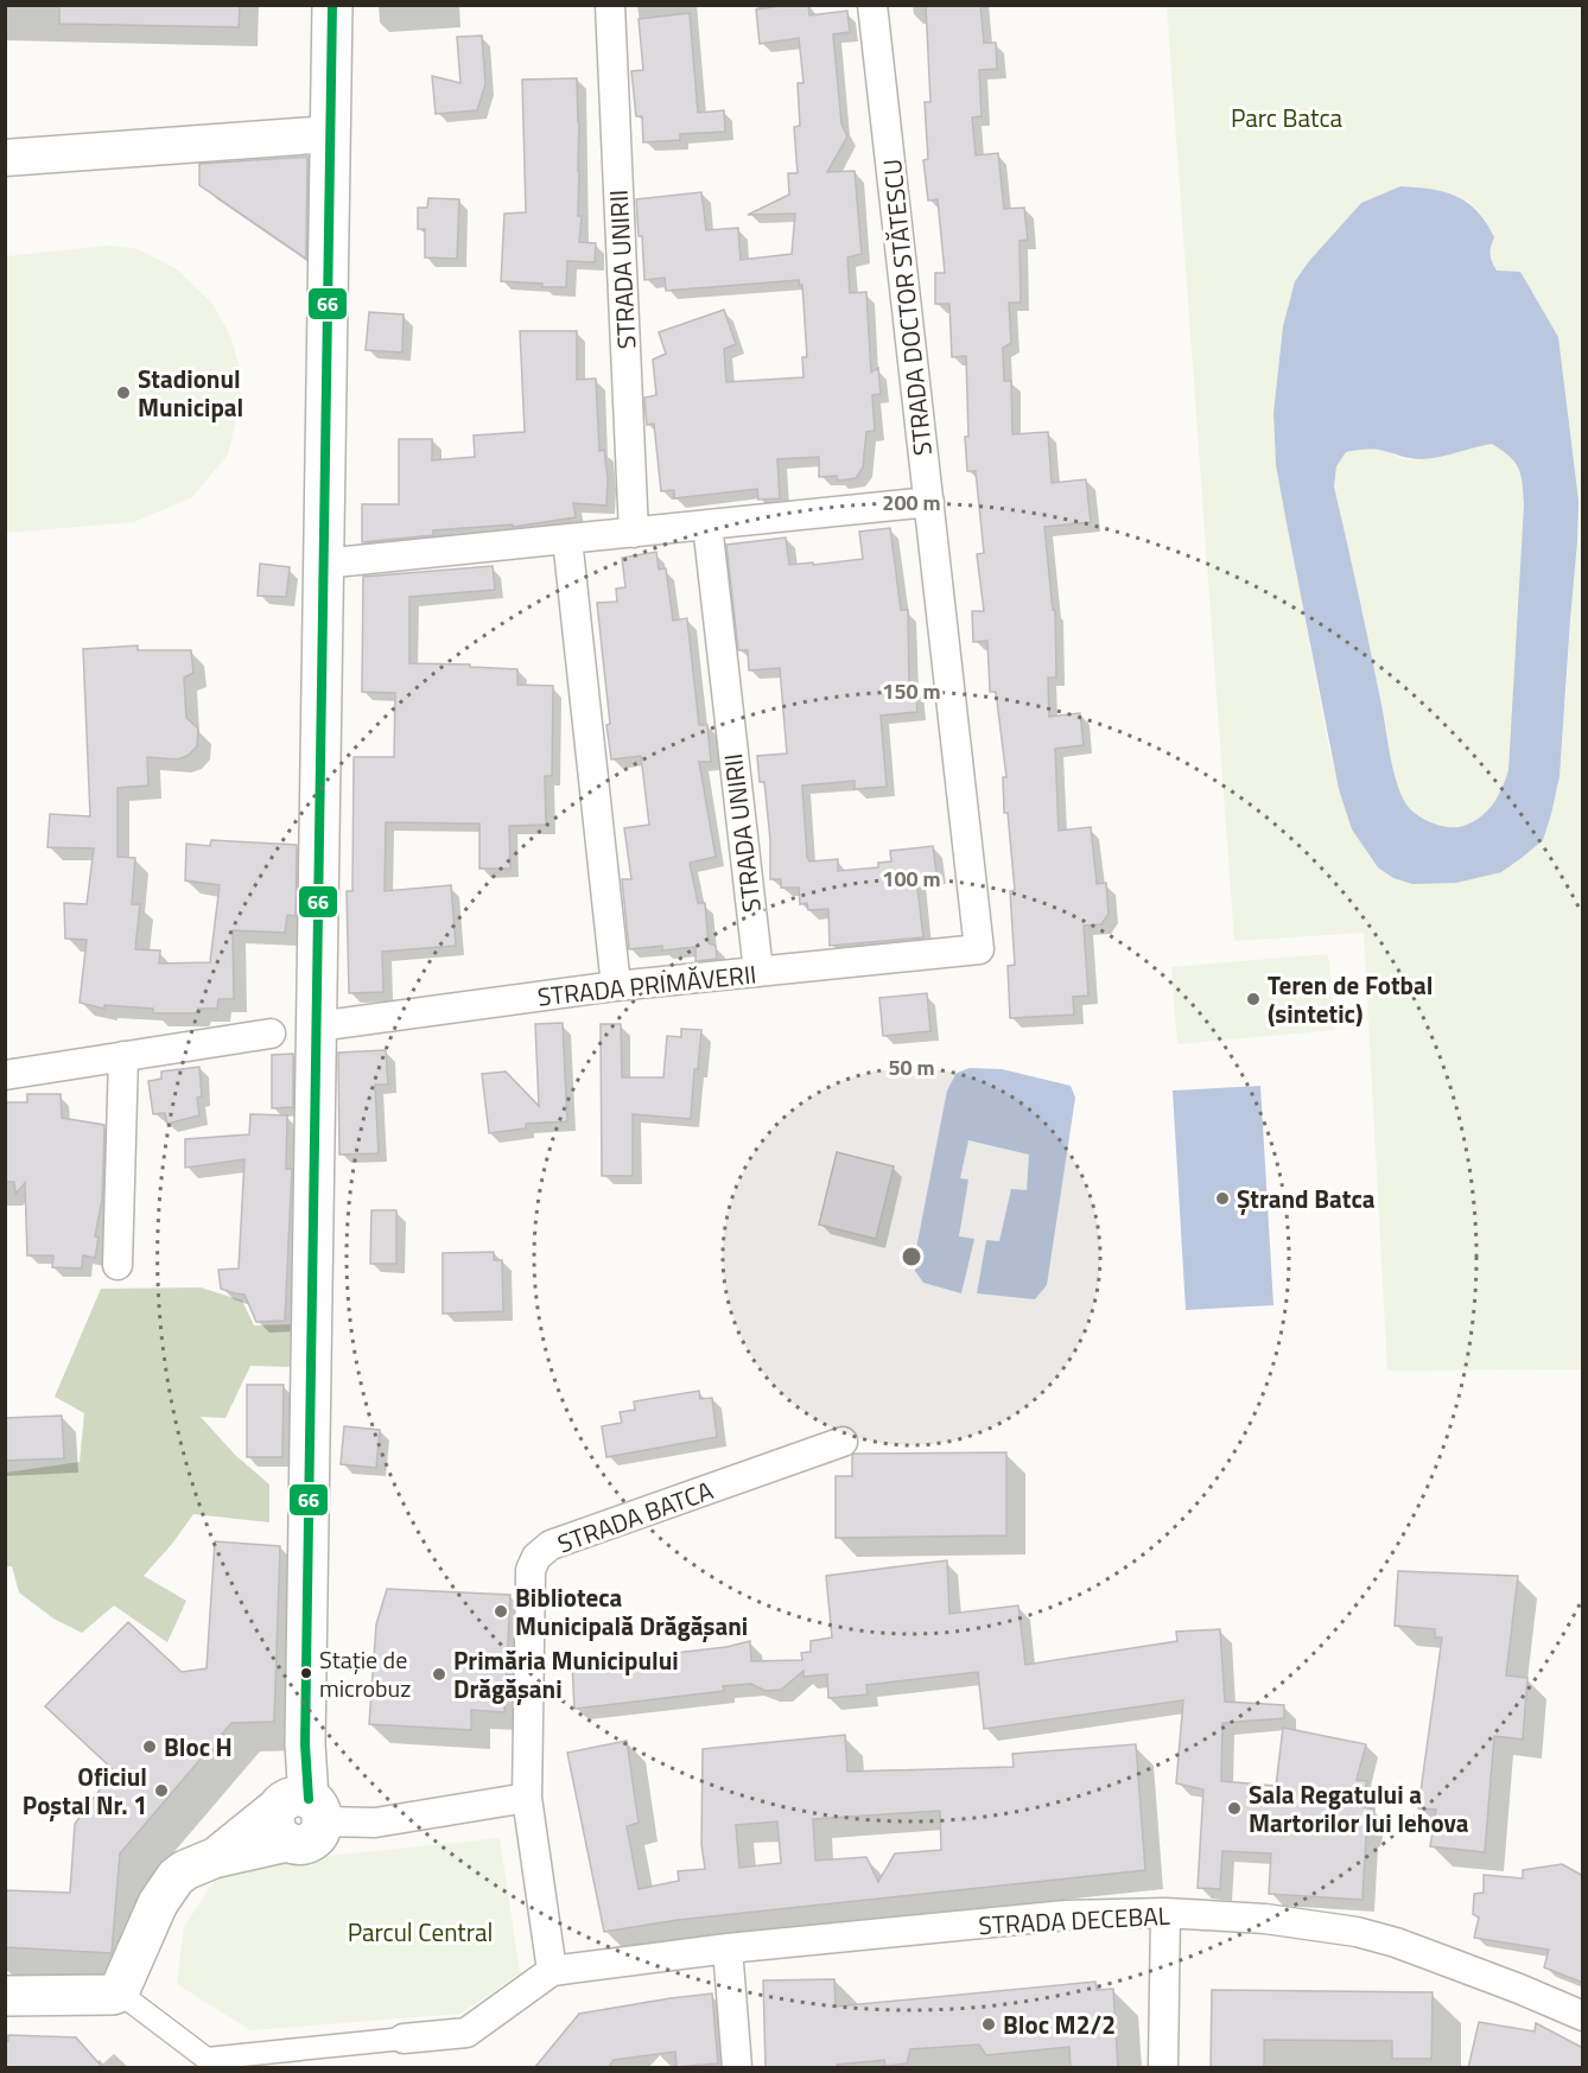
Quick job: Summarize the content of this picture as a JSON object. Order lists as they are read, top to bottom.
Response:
{
  "streets": {
    "street": [
      "STRADA UNIRII",
      "STRADA DOCTOR STĂTESCU",
      "STRADA PRIMĂVERII",
      "STRADA BATCA",
      "STRADA DECEBAL"
    ]
  },
  "crossings": [
    ["STRADA UNIRII", "STRADA PRIMĂVERII"],
    ["STRADA DOCTOR STĂTESCU", "STRADA PRIMĂVERII"],
    ["STRADA BATCA", "STRADA DECEBAL"]
  ],
  "parks": ["Parc Batca", "Parcul Central"],
  "places": [
    "Stadionul Municipal",
    "Teren de Fotbal (sintetic)",
    "Ștrand Batca",
    "Biblioteca Municipală Drăgășani",
    "Stație de microbuz",
    "Primăria Municipului Drăgășani",
    "Bloc H",
    "Oficiul Poștal Nr. 1",
    "Sala Regatului a Martorilor lui Iehova",
    "Bloc M2/2"
  ],
  "lines": ["transit line 66"],
  "rings": [
    "200 m",
    "150 m",
    "100 m",
    "50 m"
  ]
}
